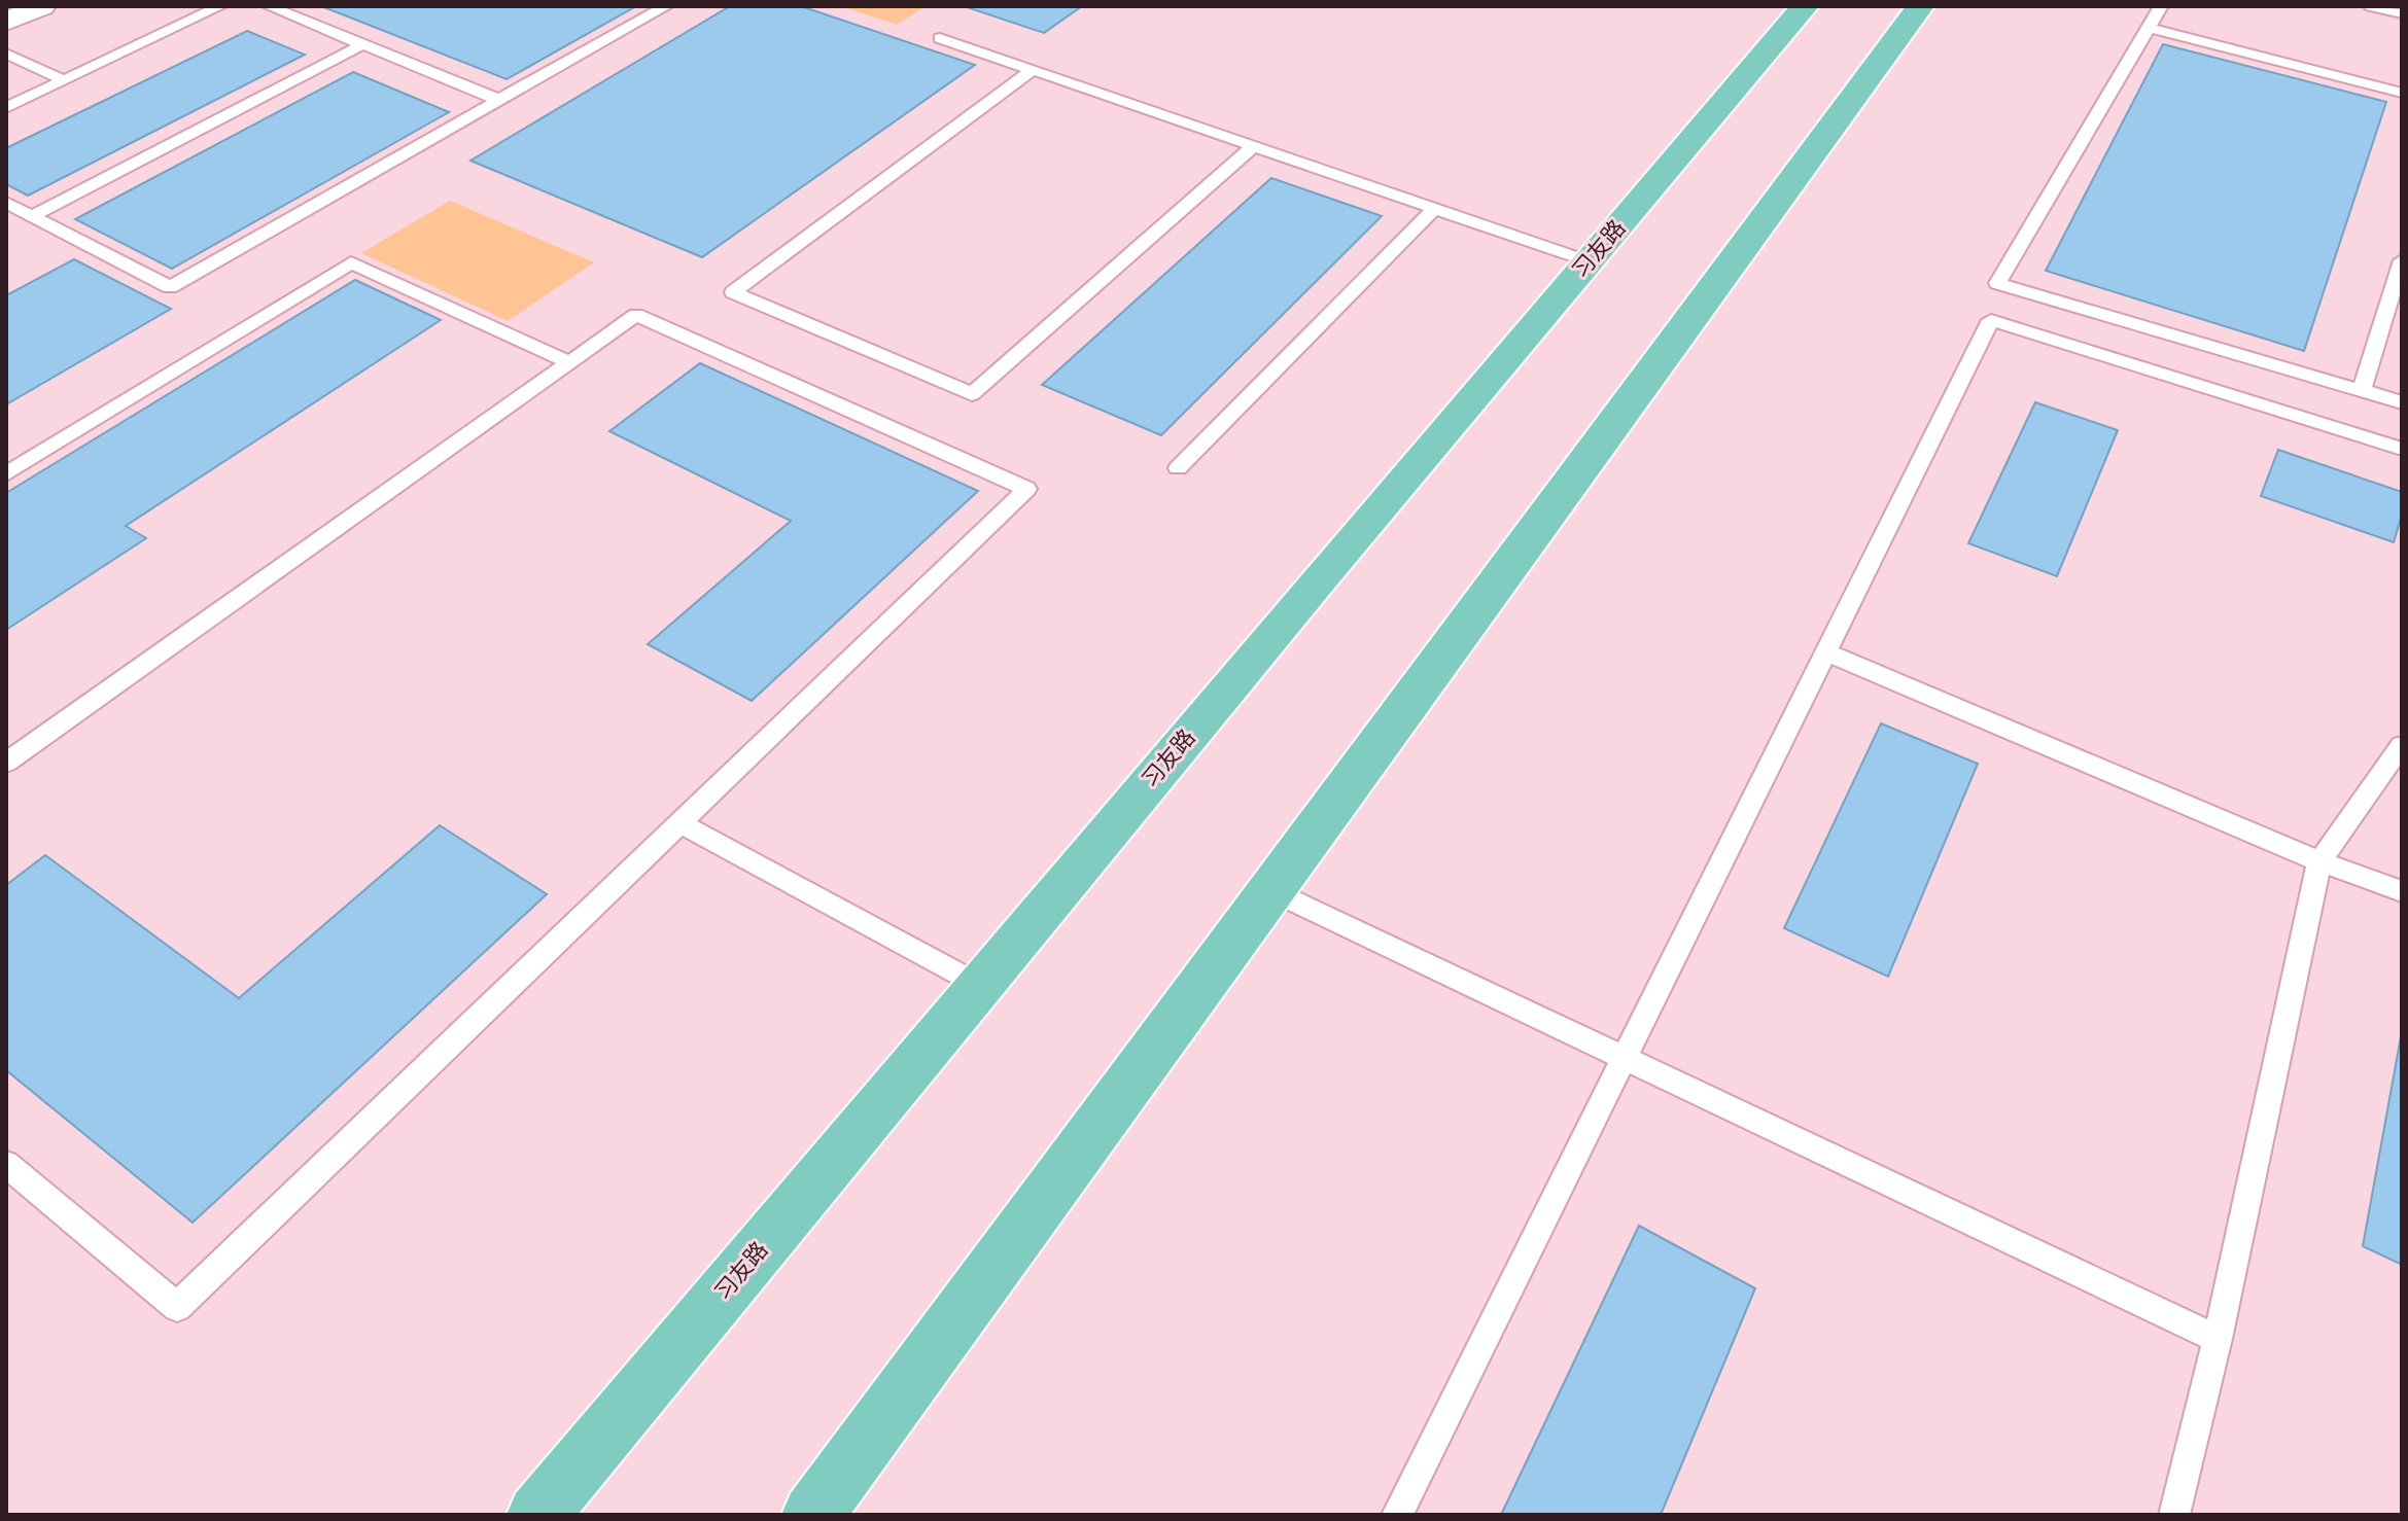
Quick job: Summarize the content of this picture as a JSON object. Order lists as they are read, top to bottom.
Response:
{
  "streets": {
    "main road": ["习友路"]
  }
}
